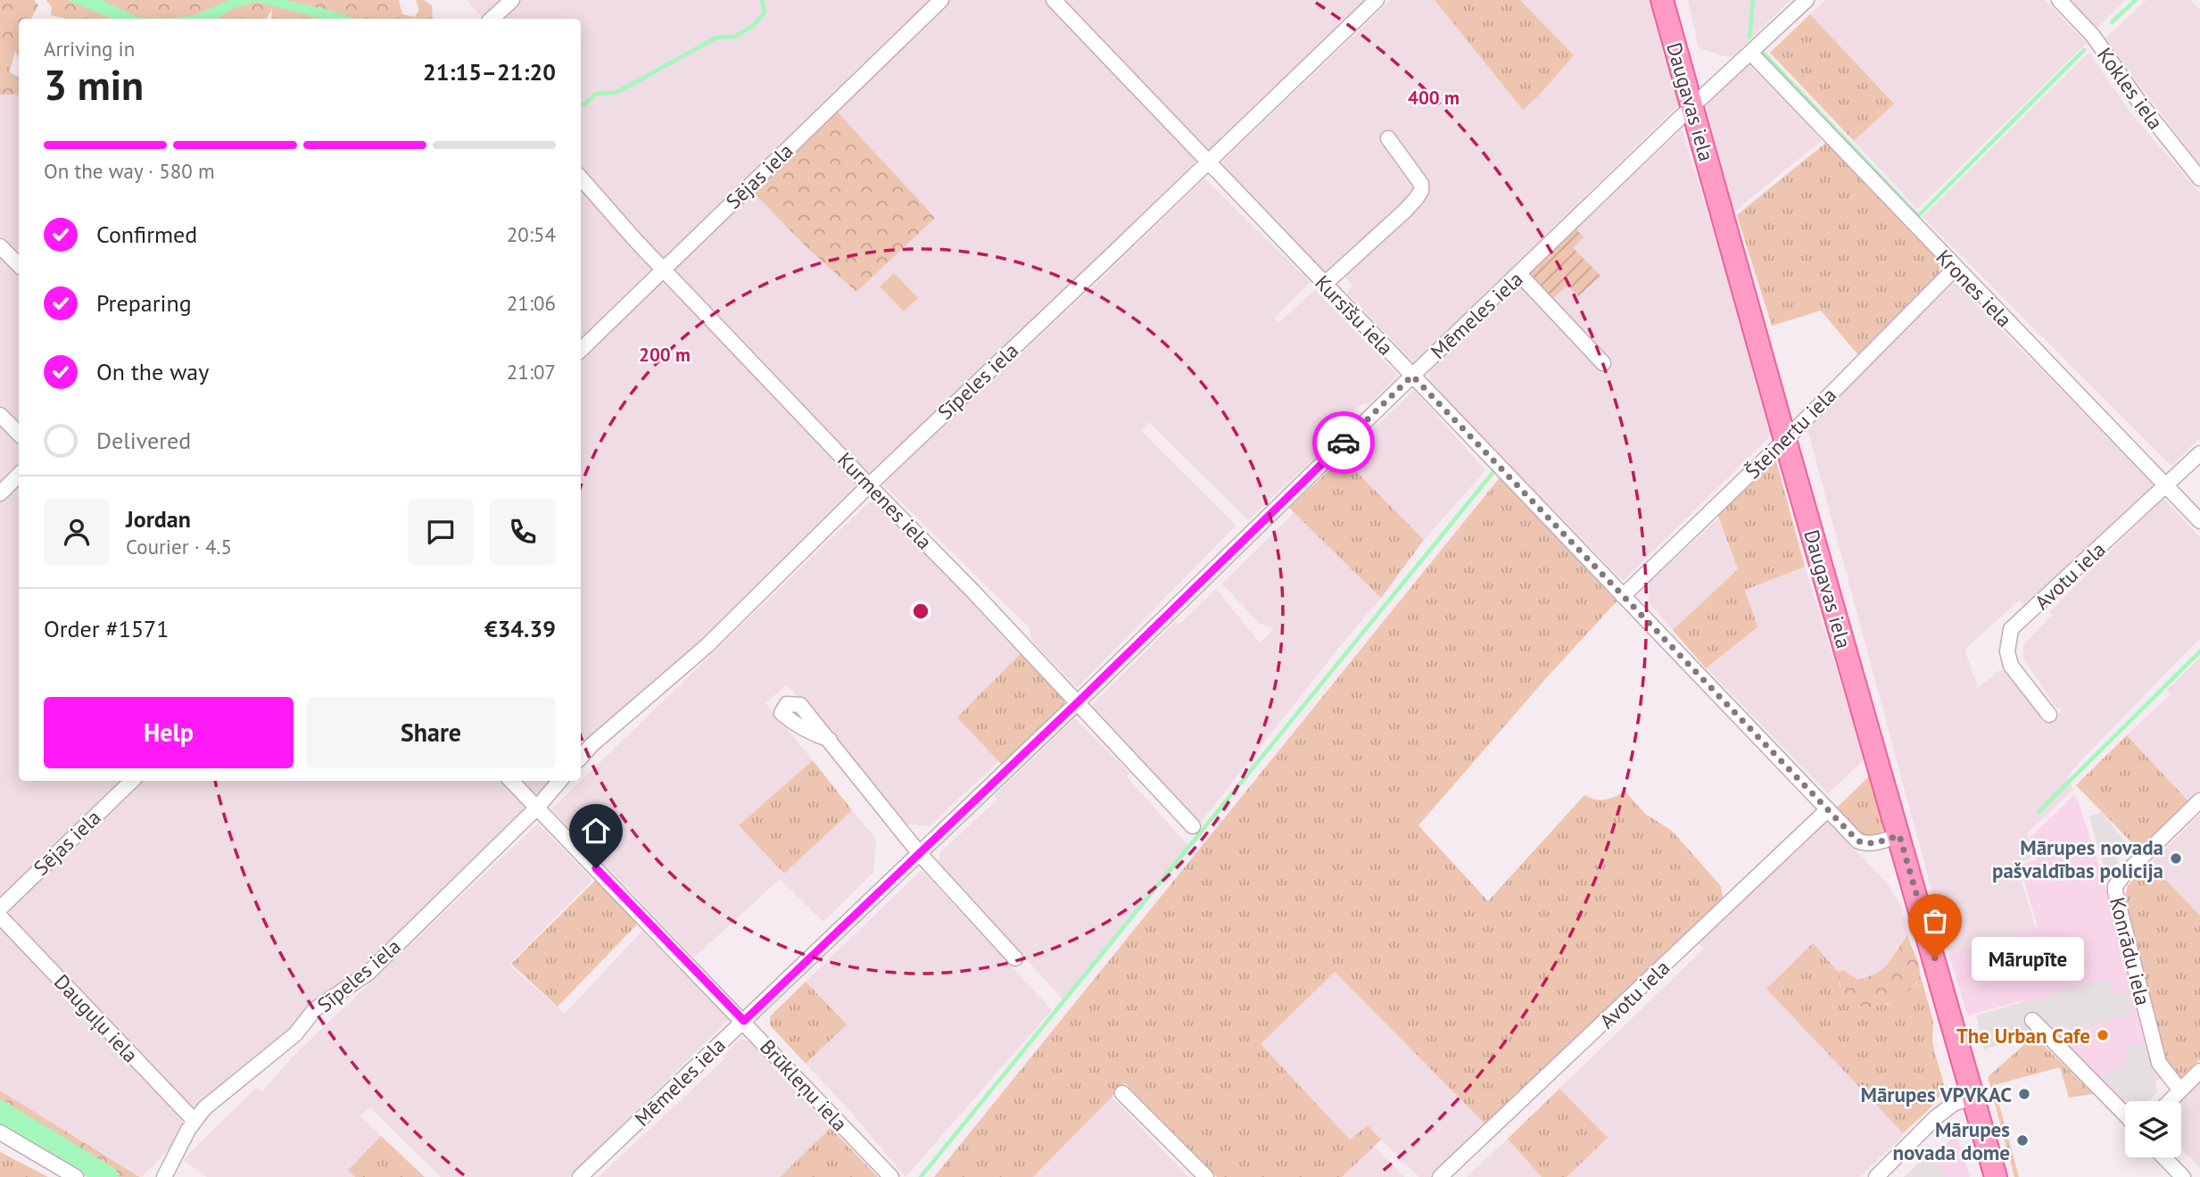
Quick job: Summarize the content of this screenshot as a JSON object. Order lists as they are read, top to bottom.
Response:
{
  "streets": {
    "main road": ["Daugavas iela"],
    "street": [
      "Kokles iela",
      "Sējas iela",
      "Krones iela",
      "Kursīšu iela",
      "Mēmeles iela",
      "Sīpeles iela",
      "Šteinertu iela",
      "Kurmenes iela",
      "Avotu iela",
      "Konrādu iela",
      "Dauguļu iela",
      "Brūkleņu iela"
    ]
  },
  "crossings": [
    ["Daugavas iela", "Kursīšu iela"],
    ["Daugavas iela", "Mēmeles iela"],
    ["Daugavas iela", "Šteinertu iela"],
    ["Sējas iela", "Kurmenes iela"],
    ["Krones iela", "Mēmeles iela"],
    ["Krones iela", "Šteinertu iela"],
    ["Krones iela", "Avotu iela"],
    ["Kursīšu iela", "Mēmeles iela"],
    ["Kursīšu iela", "Sīpeles iela"],
    ["Kursīšu iela", "Šteinertu iela"],
    ["Kursīšu iela", "Avotu iela"],
    ["Mēmeles iela", "Kurmenes iela"],
    ["Mēmeles iela", "Brūkleņu iela"],
    ["Sīpeles iela", "Kurmenes iela"],
    ["Sīpeles iela", "Dauguļu iela"],
    ["Sīpeles iela", "Brūkleņu iela"]
  ],
  "places": [
    "Mārupes novada pašvaldības policija",
    "Mārupīte",
    "The Urban Cafe",
    "Mārupes VPVKAC",
    "Mārupes novada dome"
  ],
  "page": {
    "heading": ["3 min", "Arriving in", "21:15–21:20"],
    "panel": [
      "Jordan",
      "Courier · 4.5",
      "Order #1571",
      "€34.39"
    ],
    "bar": "On the way · 580 m",
    "list": [
      ["Confirmed", "20:54"],
      ["Preparing", "21:06"],
      ["On the way", "21:07"],
      "Delivered"
    ],
    "buttons": ["Help", "Share"],
    "bubble": "Mārupīte"
  },
  "rings": ["400 m", "200 m"]
}
